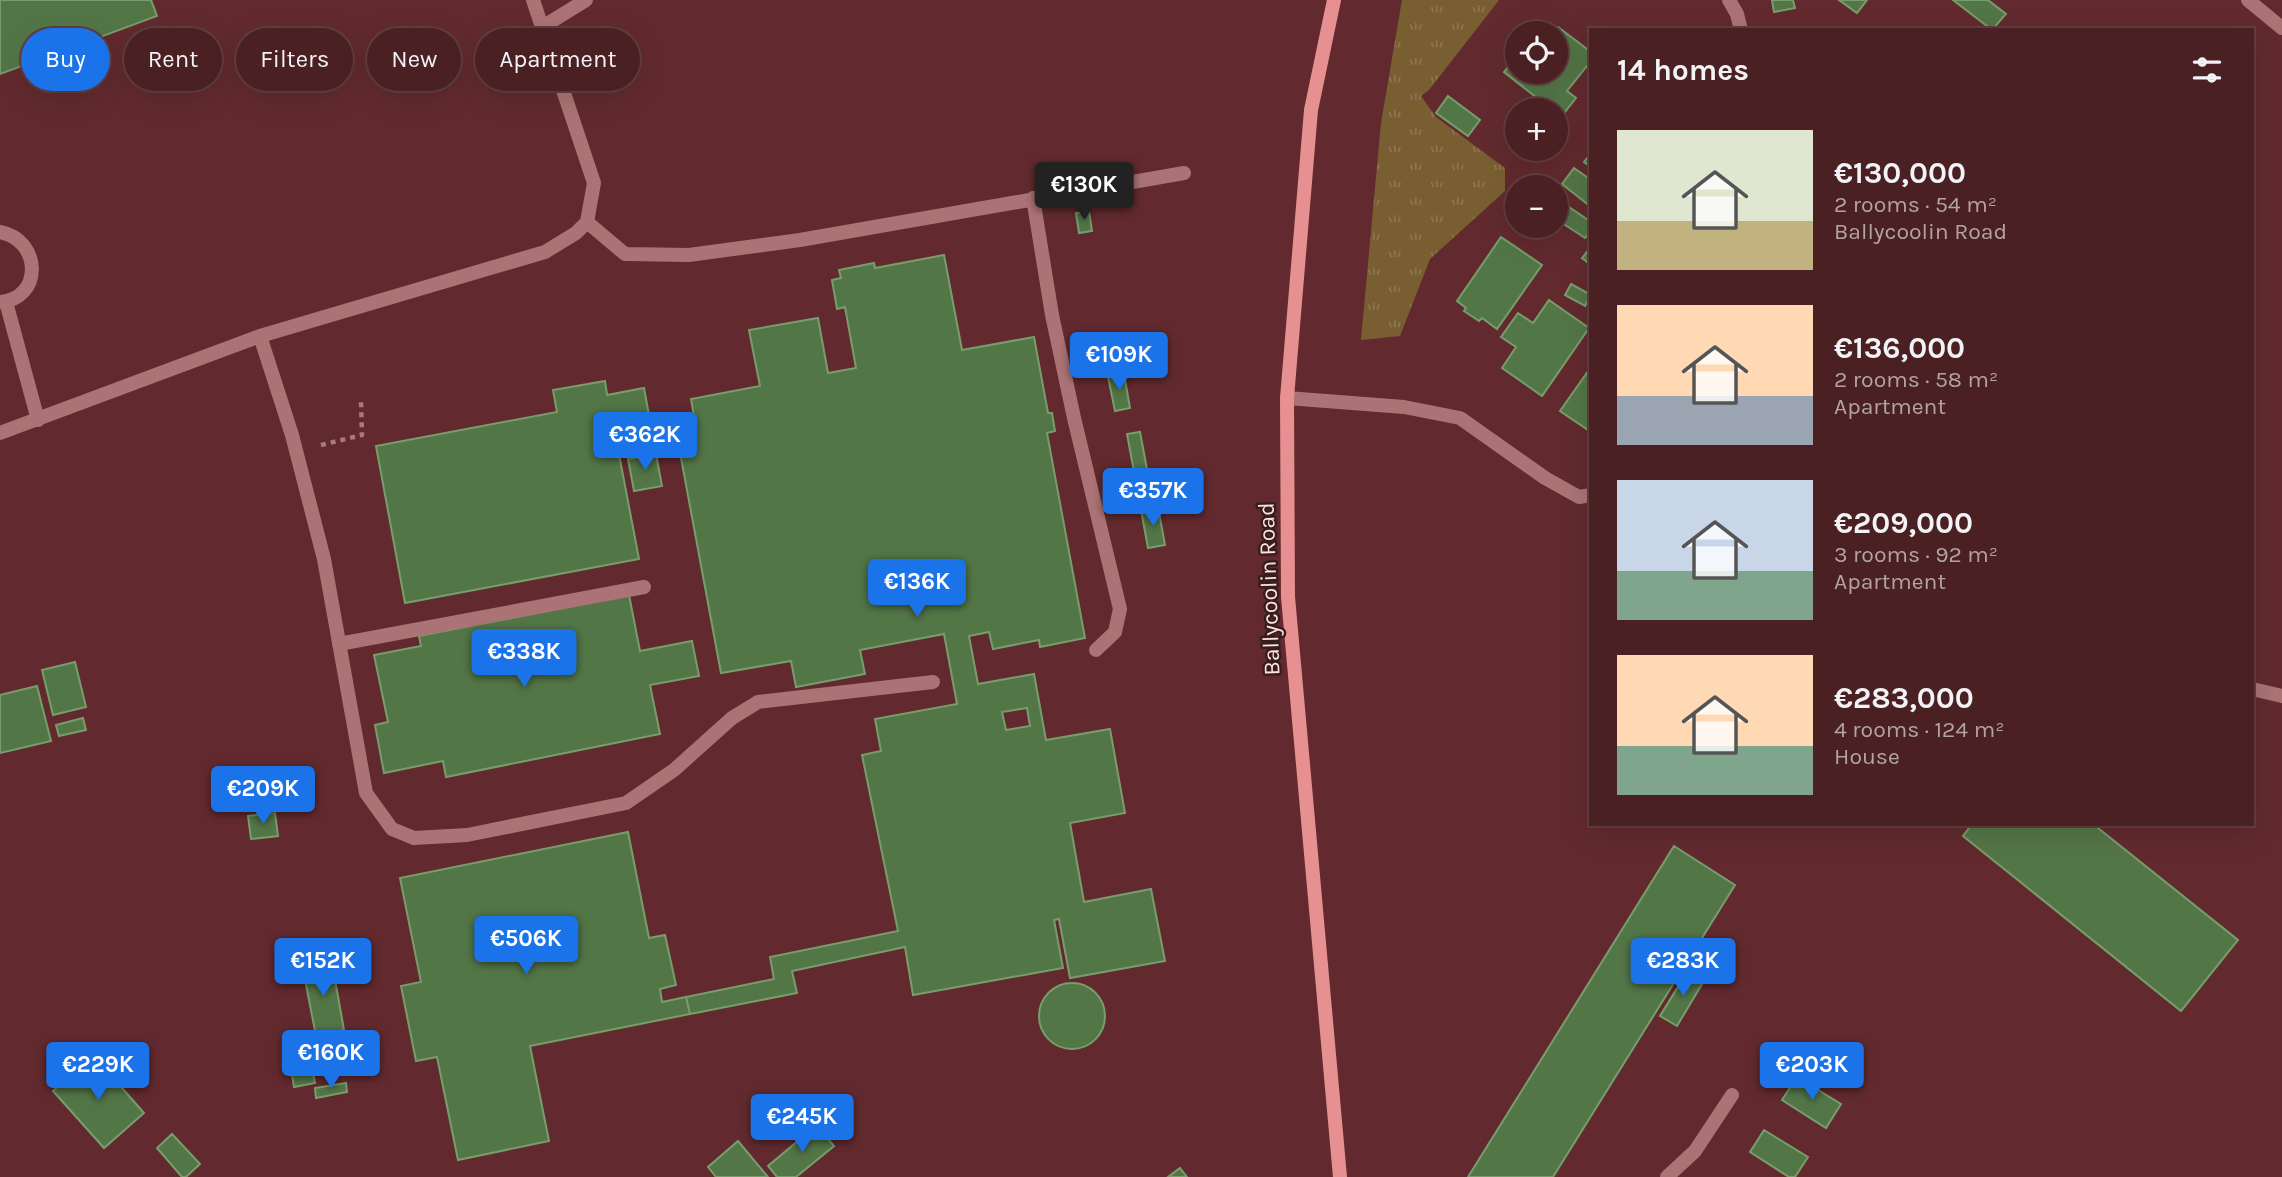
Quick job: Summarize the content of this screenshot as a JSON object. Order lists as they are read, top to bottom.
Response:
{
  "streets": {
    "main road": ["Ballycoolin Road"]
  },
  "page": {
    "map_buttons": ["+", "−"],
    "chip": [
      "Buy",
      "Rent",
      "Filters",
      "New",
      "Apartment"
    ],
    "heading": "14 homes",
    "list": [
      {
        "name": "€130,000",
        "note": "2 rooms · 54 m² · Ballycoolin Road"
      },
      {
        "name": "€136,000",
        "note": "2 rooms · 58 m² · Apartment"
      },
      {
        "name": "€209,000",
        "note": "3 rooms · 92 m² · Apartment"
      },
      {
        "name": "€283,000",
        "note": "4 rooms · 124 m² · House"
      }
    ],
    "price": [
      "€130K",
      "€109K",
      "€362K",
      "€357K",
      "€136K",
      "€338K",
      "€209K",
      "€506K",
      "€152K",
      "€283K",
      "€160K",
      "€229K",
      "€203K",
      "€245K"
    ]
  }
}
